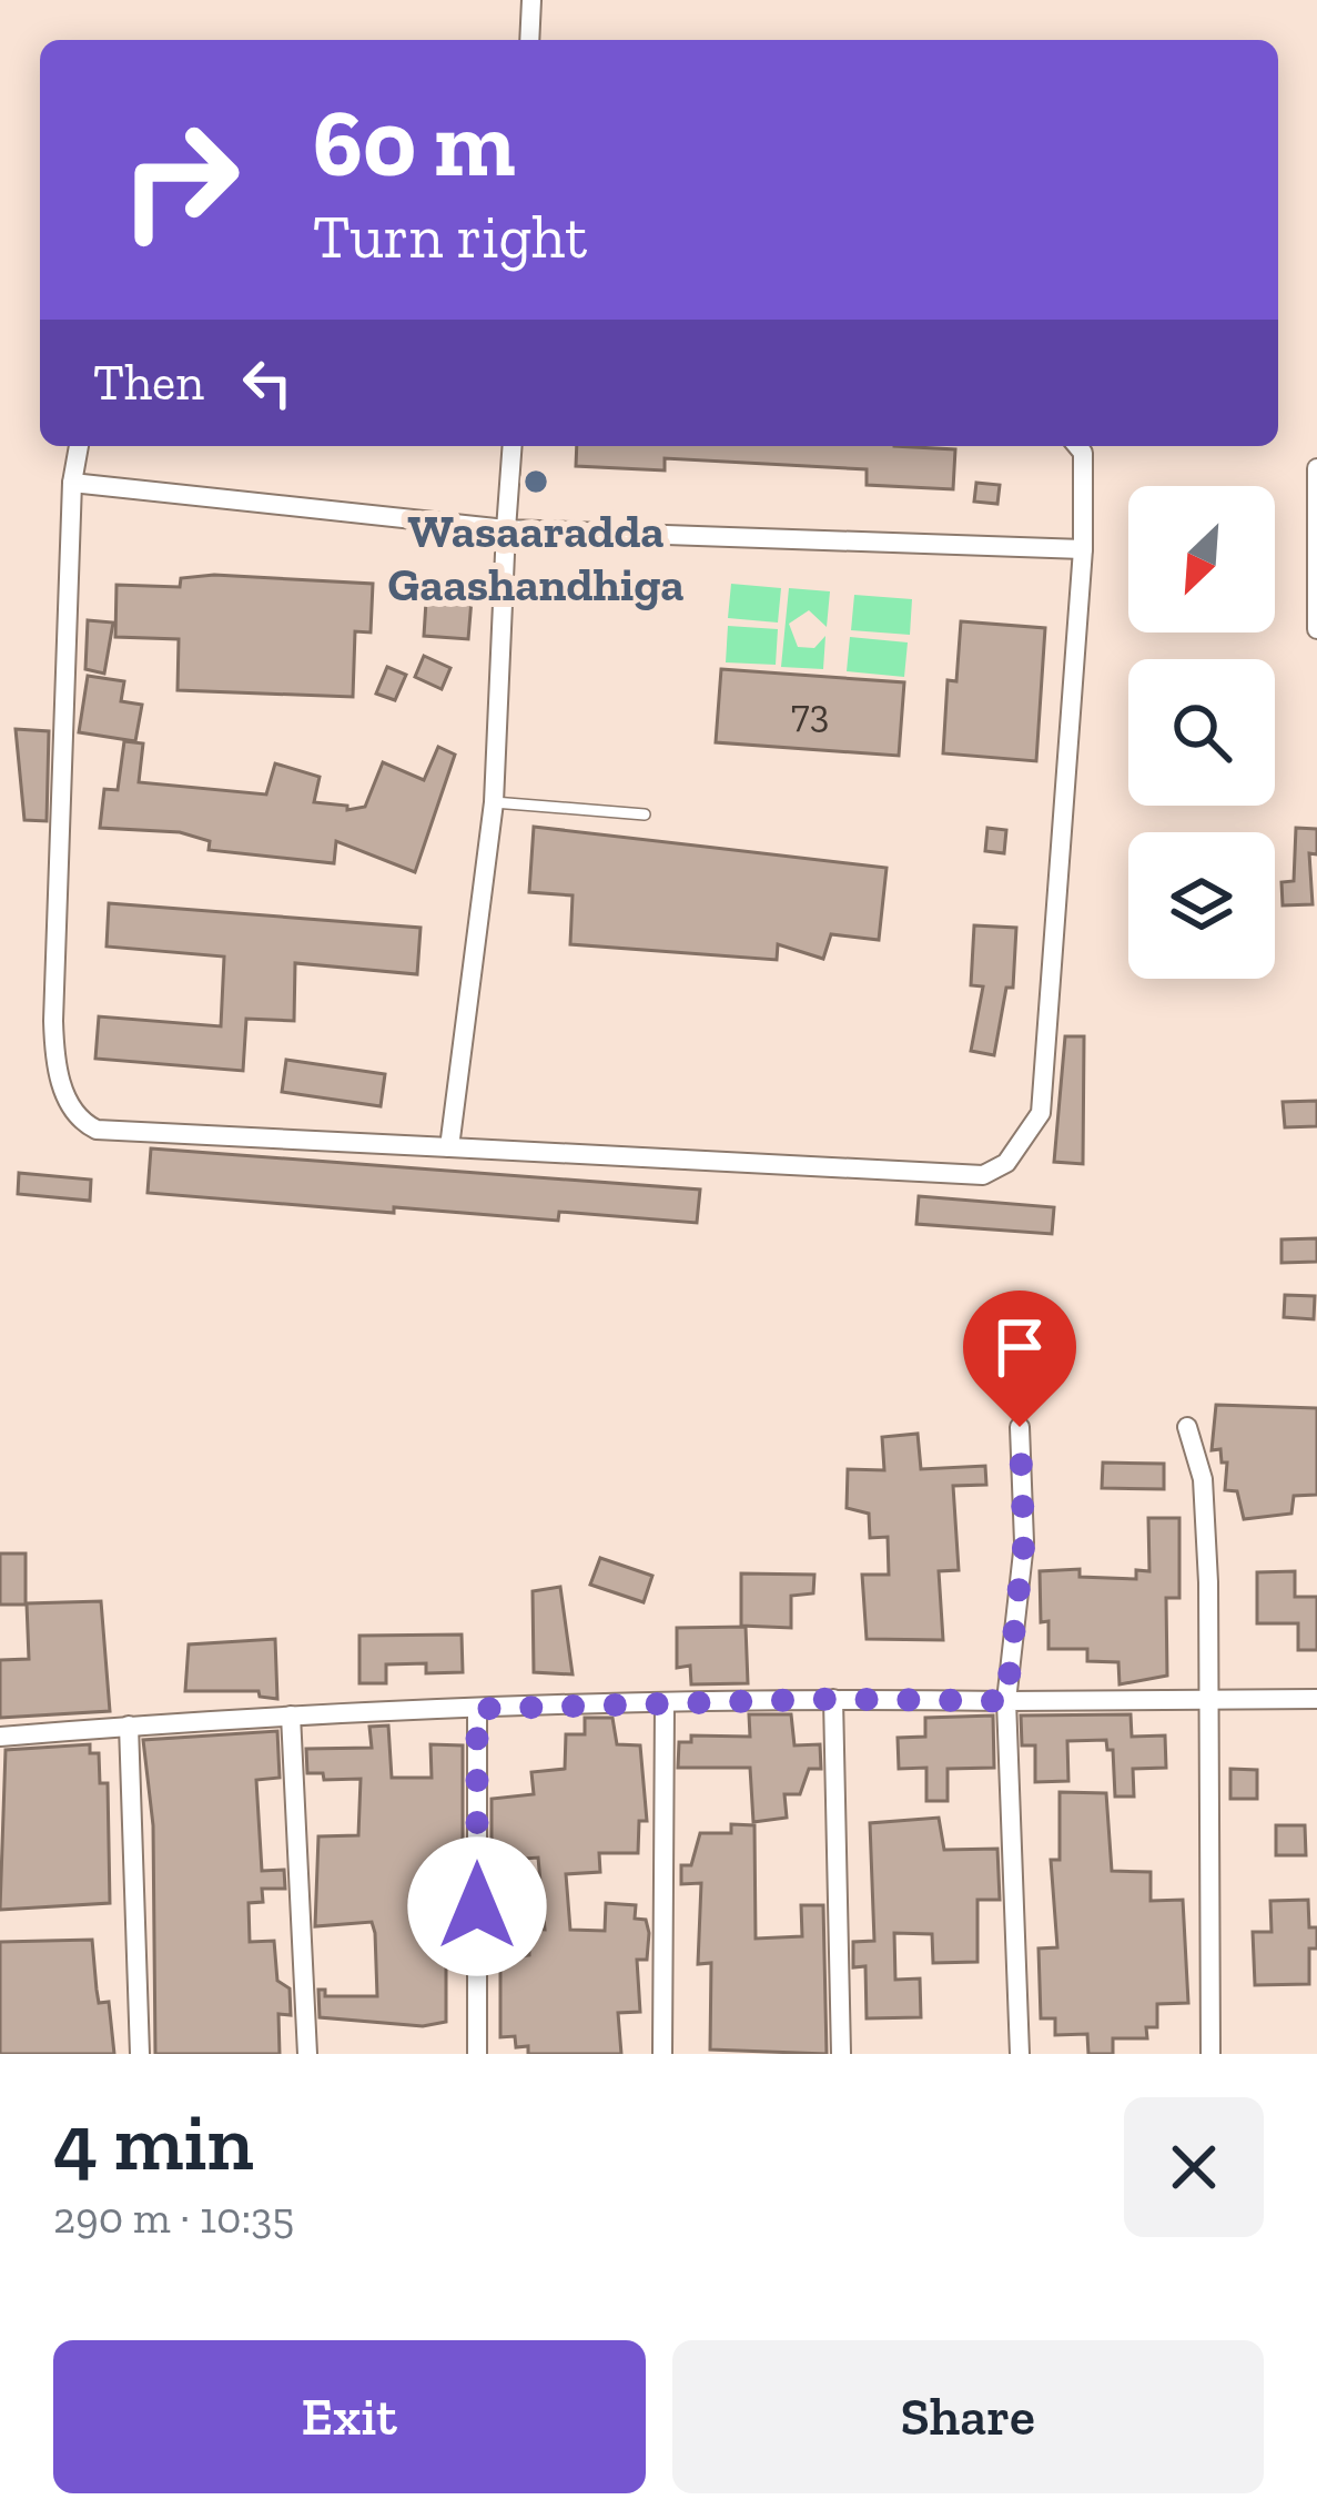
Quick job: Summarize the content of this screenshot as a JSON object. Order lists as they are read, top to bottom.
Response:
{
  "places": ["Wasaaradda Gaashandhiga"],
  "house_numbers": ["73"],
  "north": "bottom left",
  "page": {
    "turn": ["60 m", "Turn right"],
    "then": "Then",
    "heading": ["4 min", "290 m · 10:35"],
    "buttons": ["Exit", "Share"]
  }
}
